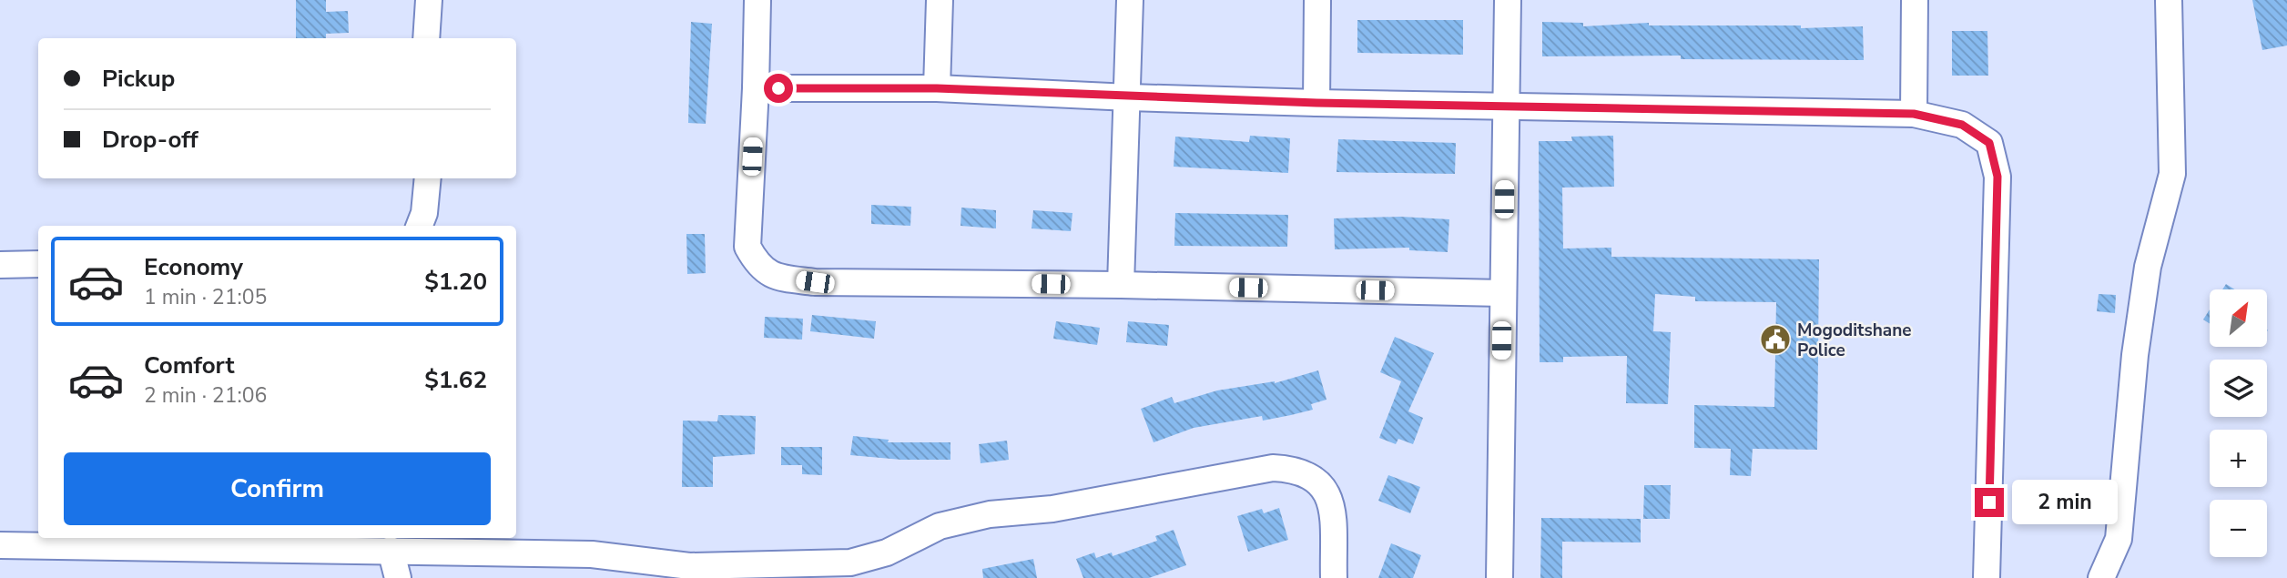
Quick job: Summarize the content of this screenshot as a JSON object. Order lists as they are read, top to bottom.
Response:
{
  "places": {
    "public building": ["Mogoditshane Police"]
  },
  "north": "top right",
  "page": {
    "banner": ["Pickup", "Drop-off"],
    "list": [
      {
        "name": "Economy",
        "note": "1 min · 21:05",
        "value": "$1.20"
      },
      {
        "name": "Comfort",
        "note": "2 min · 21:06",
        "value": "$1.62"
      }
    ],
    "map_buttons": ["+", "−"],
    "buttons": "Confirm",
    "bubble": "2 min"
  }
}
